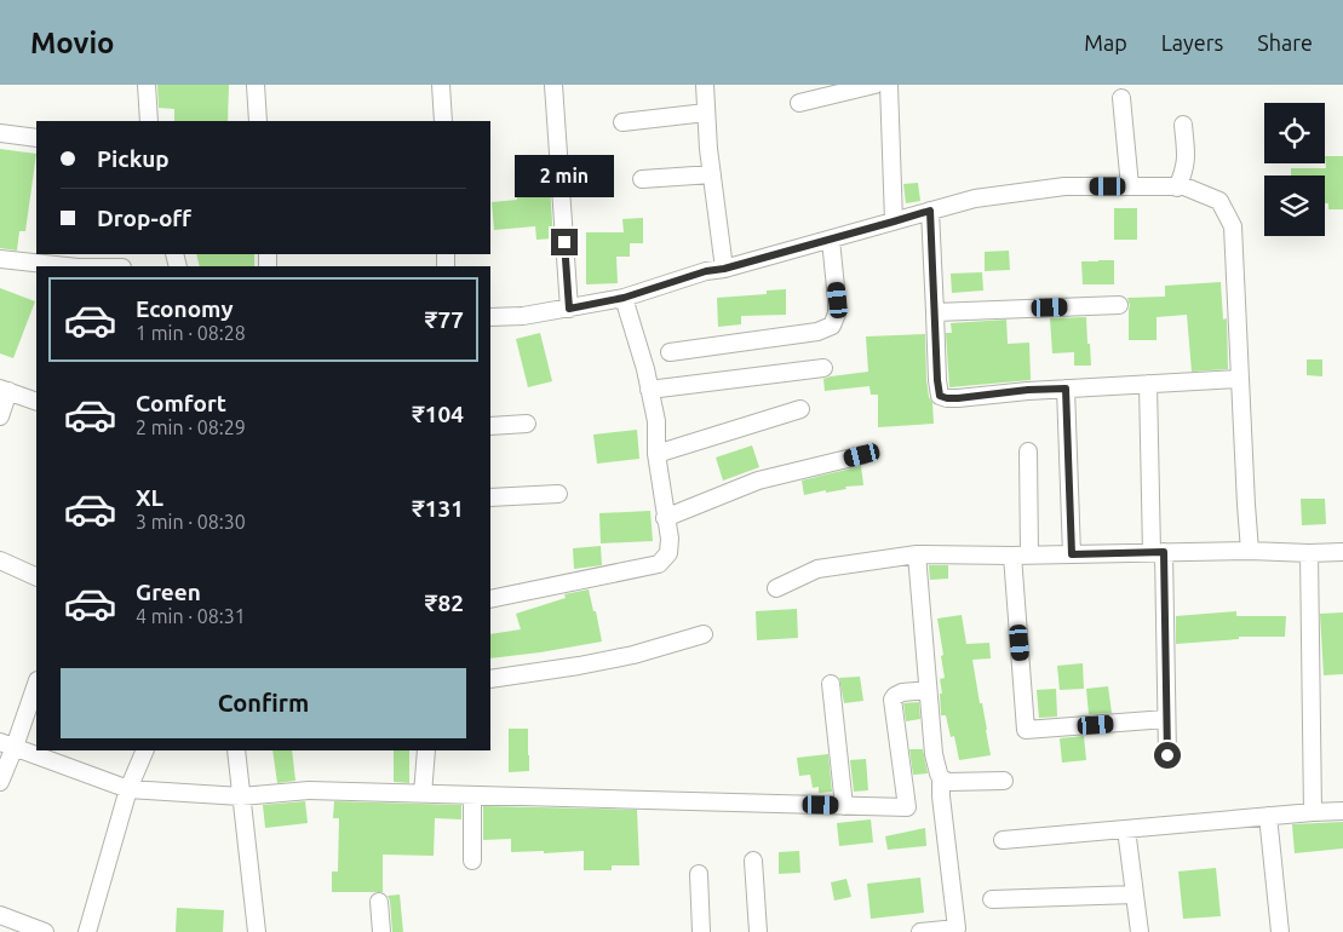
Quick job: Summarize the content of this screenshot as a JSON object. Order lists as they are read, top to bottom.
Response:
{
  "page": {
    "header": "Movio",
    "nav": ["Map", "Layers", "Share"],
    "banner": ["Pickup", "Drop-off"],
    "bubble": "2 min",
    "list": [
      {
        "name": "Economy",
        "note": "1 min · 08:28",
        "value": "₹77"
      },
      {
        "name": "Comfort",
        "note": "2 min · 08:29",
        "value": "₹104"
      },
      {
        "name": "XL",
        "note": "3 min · 08:30",
        "value": "₹131"
      },
      {
        "name": "Green",
        "note": "4 min · 08:31",
        "value": "₹82"
      }
    ],
    "buttons": "Confirm"
  }
}
